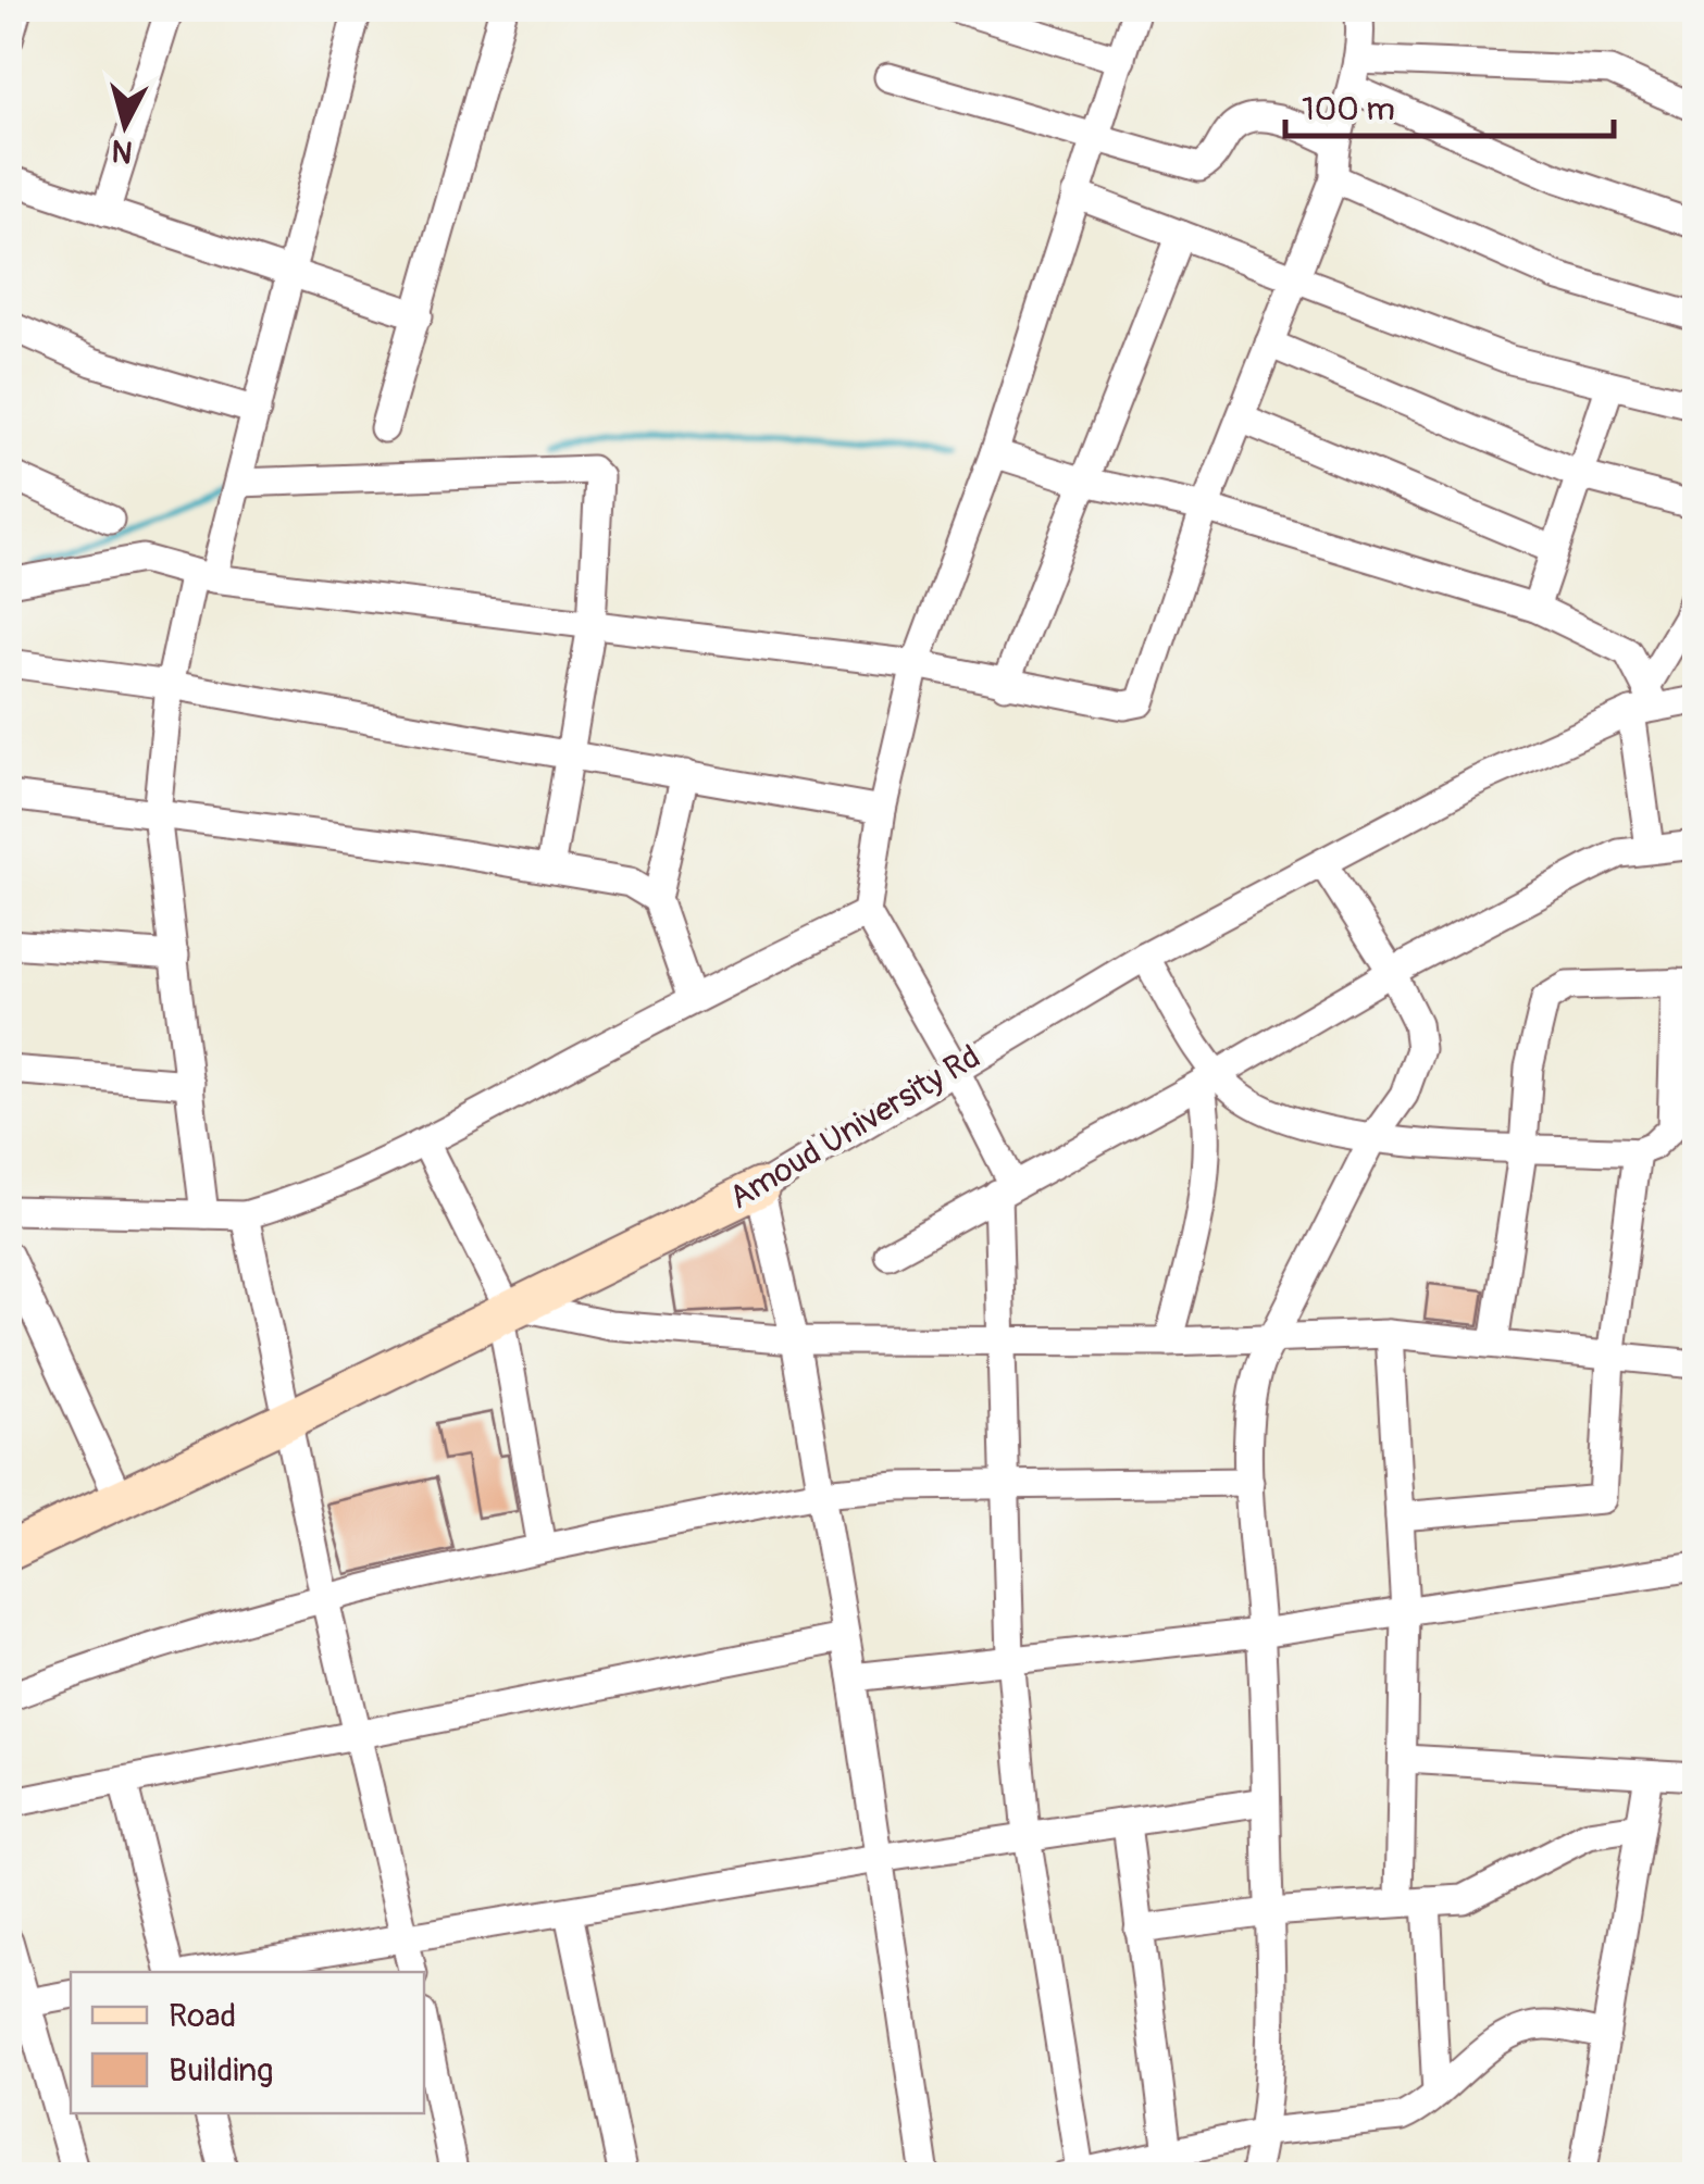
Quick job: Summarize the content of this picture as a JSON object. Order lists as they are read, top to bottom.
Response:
{
  "streets": {
    "street": ["Amoud University Rd"]
  },
  "legend": ["Road", "Building"],
  "scale_bar": "100 m",
  "north": "bottom"
}
